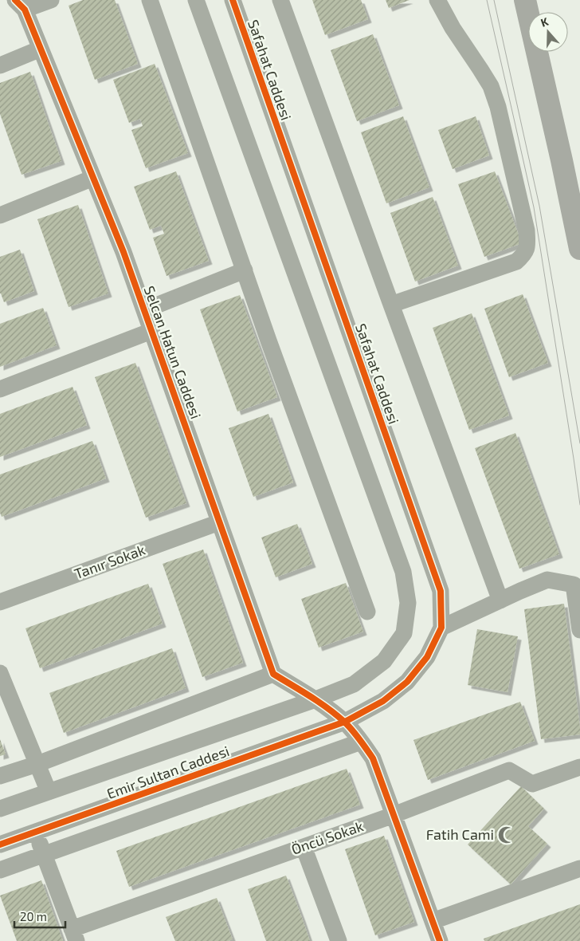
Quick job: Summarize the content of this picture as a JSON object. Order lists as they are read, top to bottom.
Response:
{
  "streets": {
    "street": [
      "Safahat Caddesi",
      "Selcan Hatun Caddesi",
      "Tanır Sokak",
      "Emir Sultan Caddesi",
      "Öncü Sokak"
    ]
  },
  "crossings": [
    ["Safahat Caddesi", "Emir Sultan Caddesi"],
    ["Selcan Hatun Caddesi", "Tanır Sokak"]
  ],
  "places": {
    "mosque": ["Fatih Cami"]
  },
  "scale_bar": "20 m",
  "north": "top"
}
